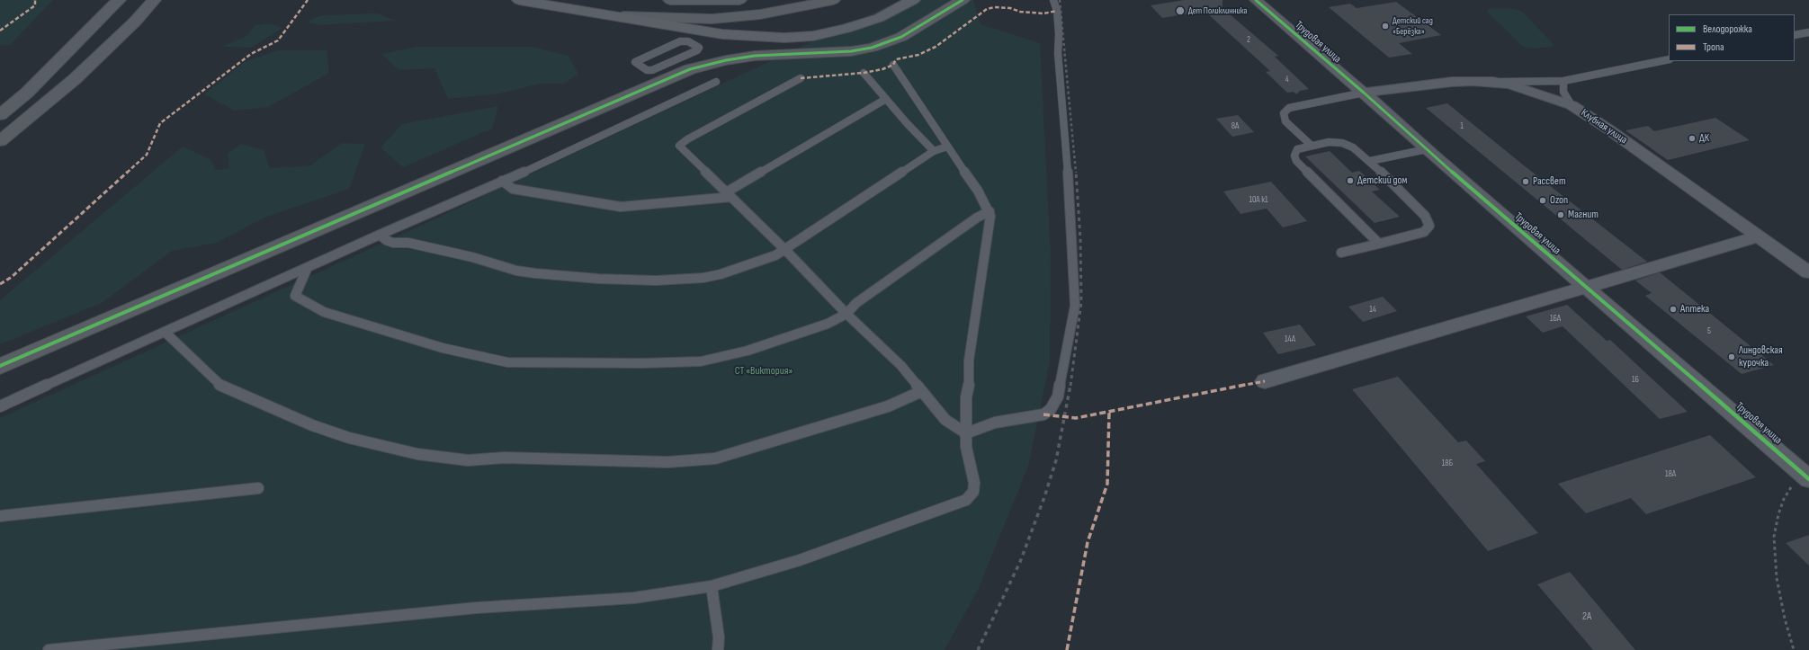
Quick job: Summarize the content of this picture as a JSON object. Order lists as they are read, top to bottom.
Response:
{
  "streets": {
    "street": ["Трудовая улица", "Клубная улица"]
  },
  "crossings": [
    ["Трудовая улица", "Клубная улица"]
  ],
  "parks": ["СТ «Виктория»"],
  "places": [
    "Дет Поликлинника",
    "Детский сад «Берёзка»",
    "ДК",
    "Детский дом",
    "Рассвет",
    "Ozon",
    "Магнит",
    "Аптека",
    "Линдовская курочка"
  ],
  "house_numbers": [
    "2",
    "4",
    "8А",
    "1",
    "10А к1",
    "14",
    "16А",
    "5",
    "14А",
    "16",
    "18Б",
    "18А",
    "2А"
  ],
  "legend": ["Велодорожка", "Тропа"]
}
